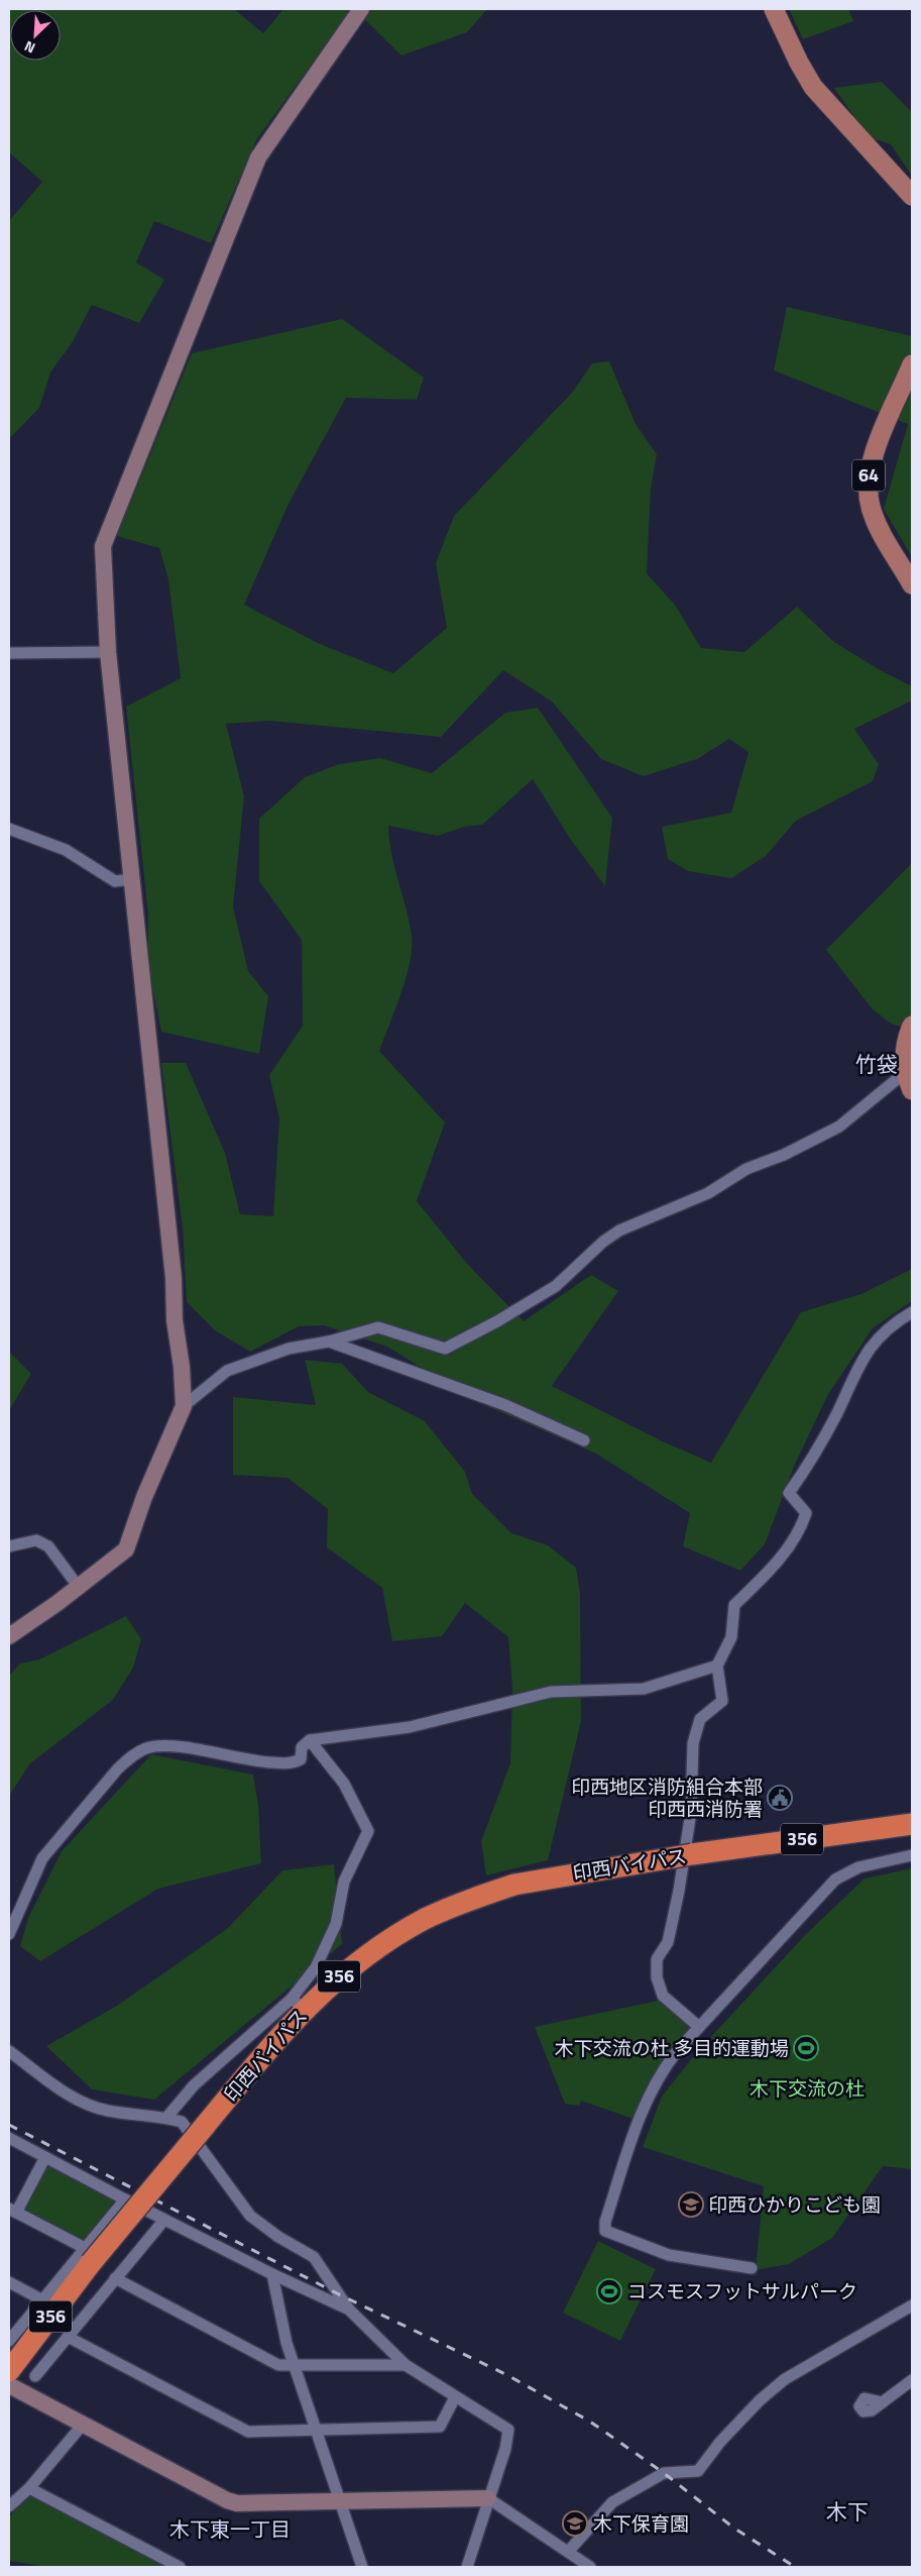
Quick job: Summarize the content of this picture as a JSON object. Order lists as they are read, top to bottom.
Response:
{
  "streets": {
    "highway": ["356", "印西バイパス"],
    "main road": ["64"]
  },
  "districts": ["竹袋", "木下", "木下東一丁目"],
  "parks": ["木下交流の杜"],
  "places": {
    "public building": ["印西地区消防組合本部 印西西消防署"],
    "sports": ["木下交流の杜 多目的運動場", "コスモスフットサルパーク"],
    "school or university": ["印西ひかりこども園", "木下保育園"]
  },
  "north": "bottom left"
}
